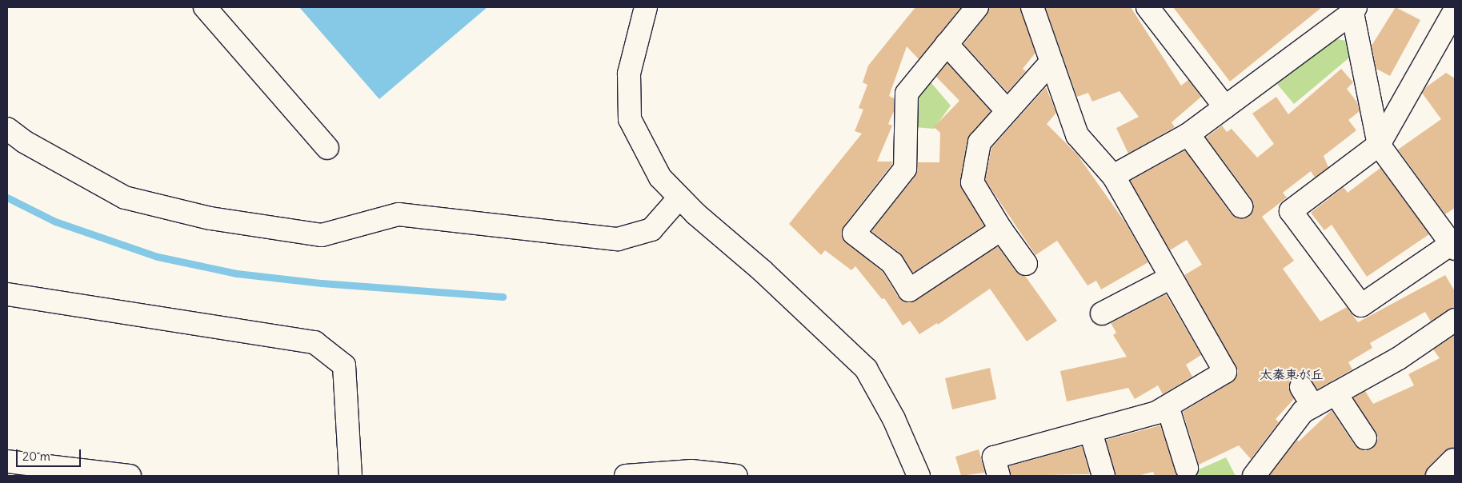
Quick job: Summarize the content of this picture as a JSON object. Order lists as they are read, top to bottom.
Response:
{
  "districts": ["太秦東が丘"],
  "scale_bar": "20 m"
}
